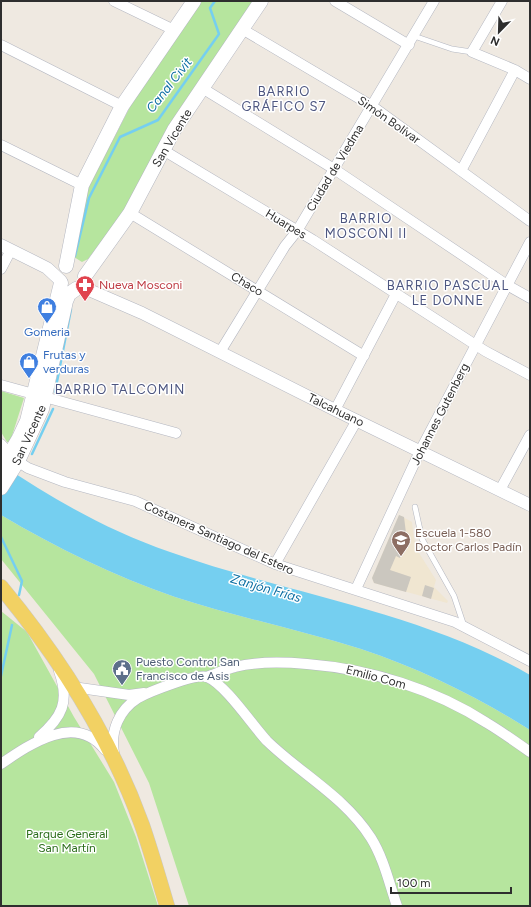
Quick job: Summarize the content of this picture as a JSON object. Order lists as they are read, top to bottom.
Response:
{
  "streets": {
    "main road": ["San Vicente"],
    "street": [
      "Simón Bolívar",
      "Ciudad de Viedma",
      "Huarpes",
      "Chaco",
      "Talcahuano",
      "Johannes Gutenberg",
      "Costanera Santiago del Estero",
      "Emilio Com"
    ]
  },
  "crossings": [
    ["Simón Bolívar", "San Vicente"],
    ["Simón Bolívar", "Ciudad de Viedma"],
    ["San Vicente", "Huarpes"],
    ["San Vicente", "Chaco"],
    ["San Vicente", "Talcahuano"],
    ["San Vicente", "Costanera Santiago del Estero"],
    ["Ciudad de Viedma", "Huarpes"],
    ["Ciudad de Viedma", "Chaco"],
    ["Ciudad de Viedma", "Talcahuano"],
    ["Huarpes", "Johannes Gutenberg"],
    ["Talcahuano", "Johannes Gutenberg"],
    ["Johannes Gutenberg", "Costanera Santiago del Estero"]
  ],
  "districts": [
    "BARRIO GRÁFICO S7",
    "BARRIO MOSCONI II",
    "BARRIO PASCUAL LE DONNE",
    "BARRIO TALCOMIN"
  ],
  "water": ["Canal Civit", "Zanjón Frías"],
  "parks": ["Parque General San Martín"],
  "places": {
    "pharmacy": ["Nueva Mosconi"],
    "shop": ["Gomeria", "Frutas y verduras"],
    "school or university": ["Escuela 1-580 Doctor Carlos Padín"],
    "public building": ["Puesto Control San Francisco de Asis"]
  },
  "scale_bar": "100 m",
  "north": "bottom left"
}
